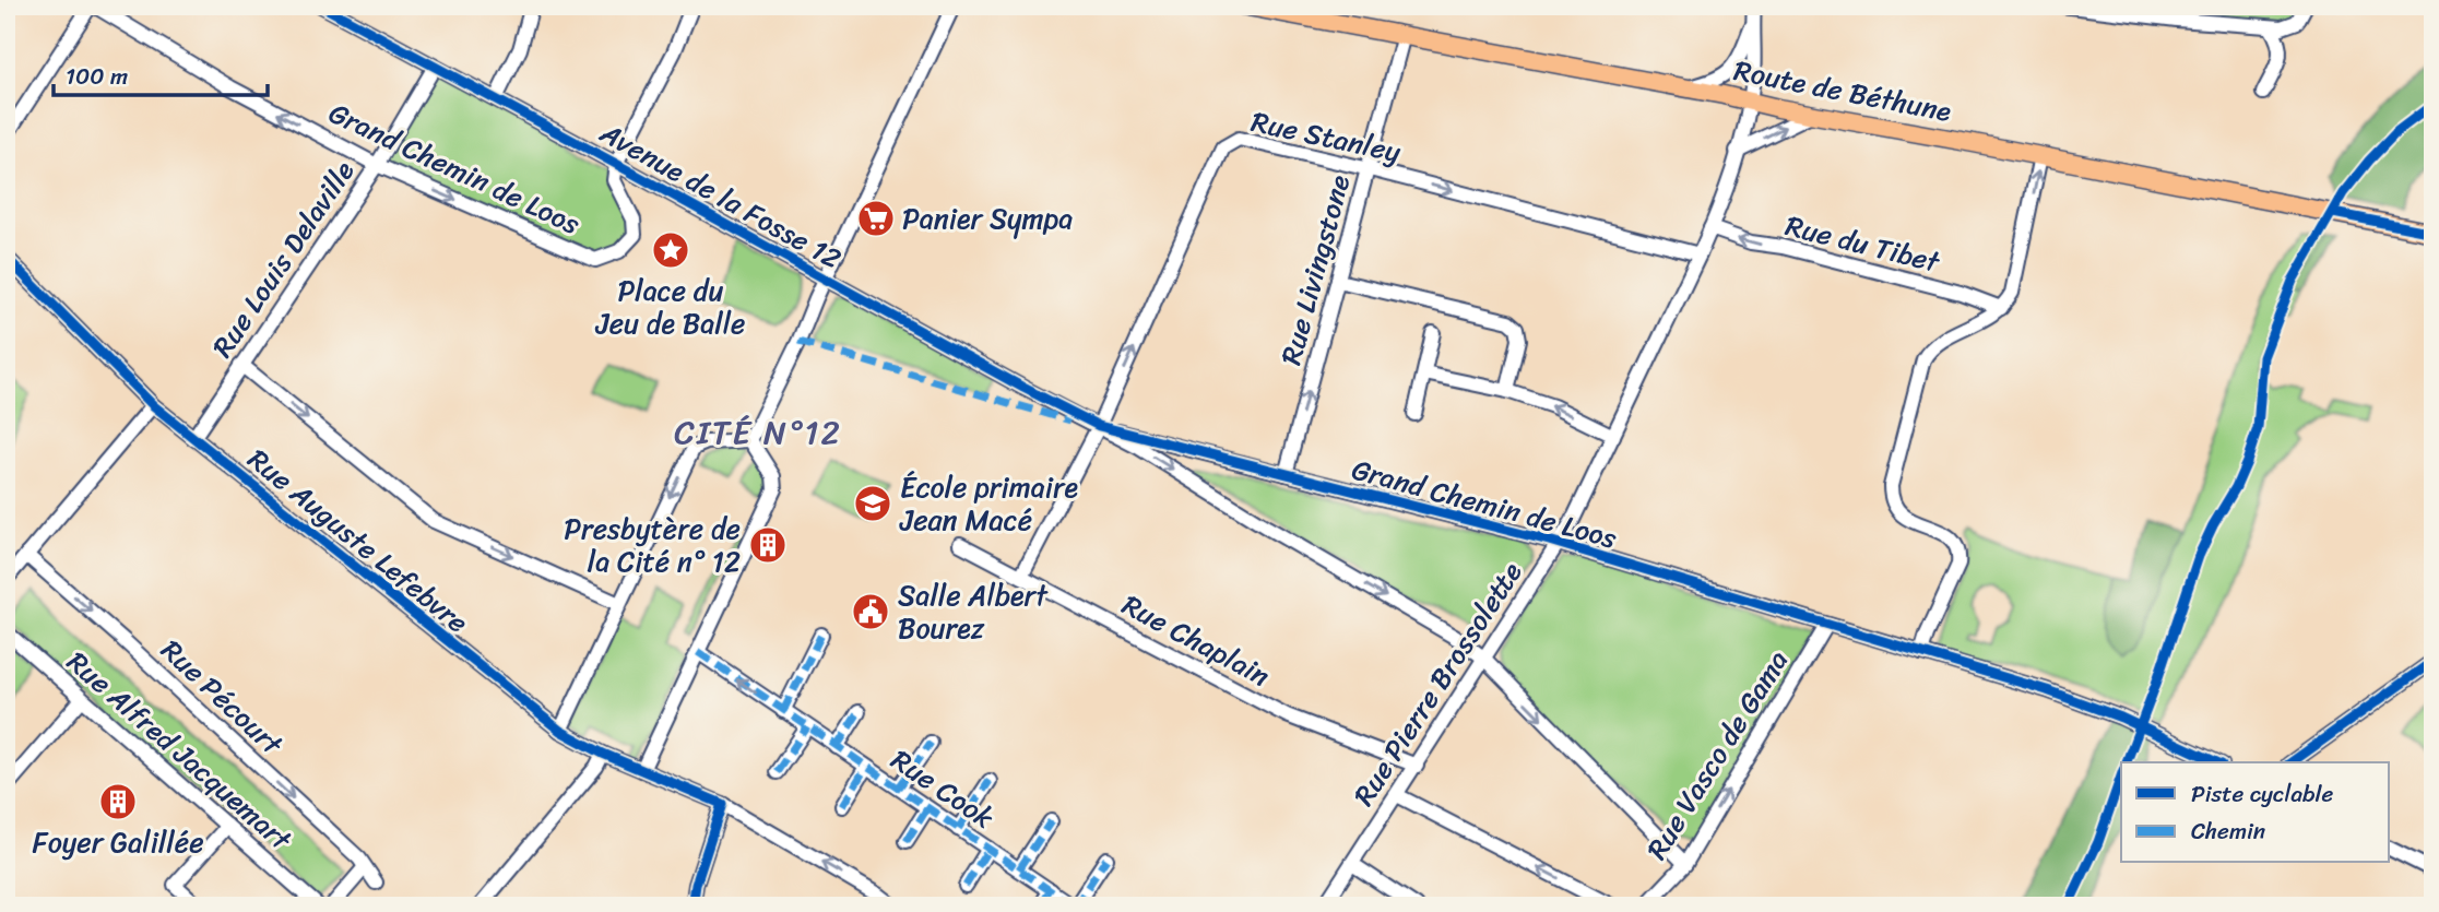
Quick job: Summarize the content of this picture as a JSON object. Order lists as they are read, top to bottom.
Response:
{
  "streets": {
    "main road": ["Route de Béthune"],
    "street": [
      "Rue Stanley",
      "Grand Chemin de Loos",
      "Avenue de la Fosse 12",
      "Rue du Tibet",
      "Rue Louis Delaville",
      "Rue Livingstone",
      "Rue Auguste Lefebvre",
      "Rue Chaplain",
      "Rue Pierre Brossolette",
      "Rue Pécourt",
      "Rue Alfred Jacquemart",
      "Rue Vasco de Gama",
      "Rue Cook"
    ]
  },
  "crossings": [
    ["Route de Béthune", "Rue Livingstone"],
    ["Route de Béthune", "Rue Pierre Brossolette"],
    ["Rue Stanley", "Grand Chemin de Loos"],
    ["Rue Stanley", "Avenue de la Fosse 12"],
    ["Rue Stanley", "Rue Livingstone"],
    ["Rue Stanley", "Rue Chaplain"],
    ["Rue Stanley", "Rue Pierre Brossolette"],
    ["Grand Chemin de Loos", "Avenue de la Fosse 12"],
    ["Grand Chemin de Loos", "Rue Louis Delaville"],
    ["Grand Chemin de Loos", "Rue Livingstone"],
    ["Grand Chemin de Loos", "Rue Pierre Brossolette"],
    ["Grand Chemin de Loos", "Rue Vasco de Gama"],
    ["Avenue de la Fosse 12", "Rue Louis Delaville"],
    ["Avenue de la Fosse 12", "Rue Pierre Brossolette"],
    ["Avenue de la Fosse 12", "Rue Vasco de Gama"],
    ["Rue du Tibet", "Rue Pierre Brossolette"],
    ["Rue Louis Delaville", "Rue Auguste Lefebvre"],
    ["Rue Chaplain", "Rue Pierre Brossolette"]
  ],
  "one_way": [
    "Avenue de la Fosse 12",
    "Rue du Tibet",
    "Rue Pécourt",
    "Rue Vasco de Gama"
  ],
  "districts": ["CITÉ N°12"],
  "places": {
    "supermarket": ["Panier Sympa"],
    "place": ["Place du Jeu de Balle"],
    "school or university": ["École primaire Jean Macé"],
    "building": ["Presbytère de la Cité n° 12", "Foyer Galillée"],
    "public building": ["Salle Albert Bourez"]
  },
  "legend": ["Piste cyclable", "Chemin"],
  "scale_bar": "100 m"
}
